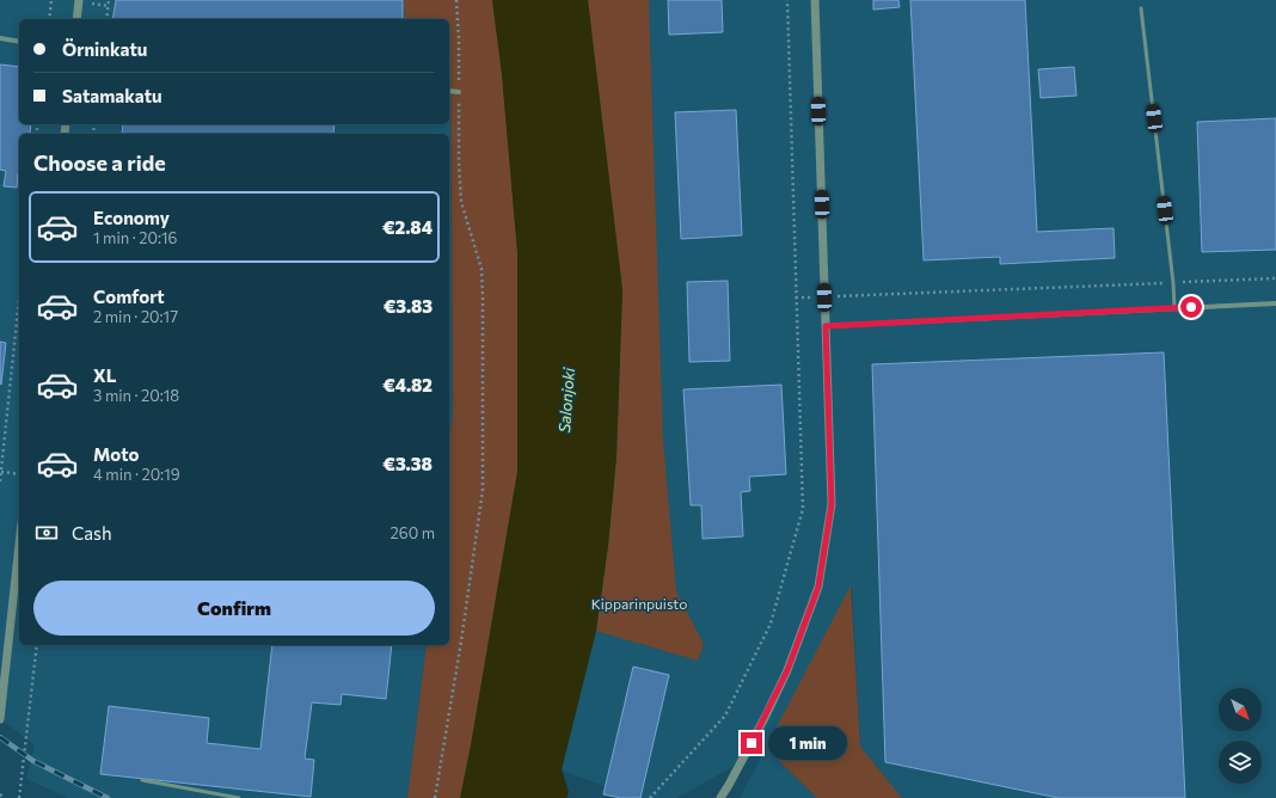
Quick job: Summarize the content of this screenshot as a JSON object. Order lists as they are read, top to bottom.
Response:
{
  "water": ["Salonjoki"],
  "parks": ["Kipparinpuisto"],
  "north": "bottom right",
  "page": {
    "banner": ["Örninkatu", "Satamakatu"],
    "heading": "Choose a ride",
    "list": [
      {
        "name": "Economy",
        "note": "1 min · 20:16",
        "value": "€2.84"
      },
      {
        "name": "Comfort",
        "note": "2 min · 20:17",
        "value": "€3.83"
      },
      {
        "name": "XL",
        "note": "3 min · 20:18",
        "value": "€4.82"
      },
      {
        "name": "Moto",
        "note": "4 min · 20:19",
        "value": "€3.38"
      }
    ],
    "pay": ["Cash", "260 m"],
    "buttons": "Confirm",
    "bubble": "1 min"
  }
}
